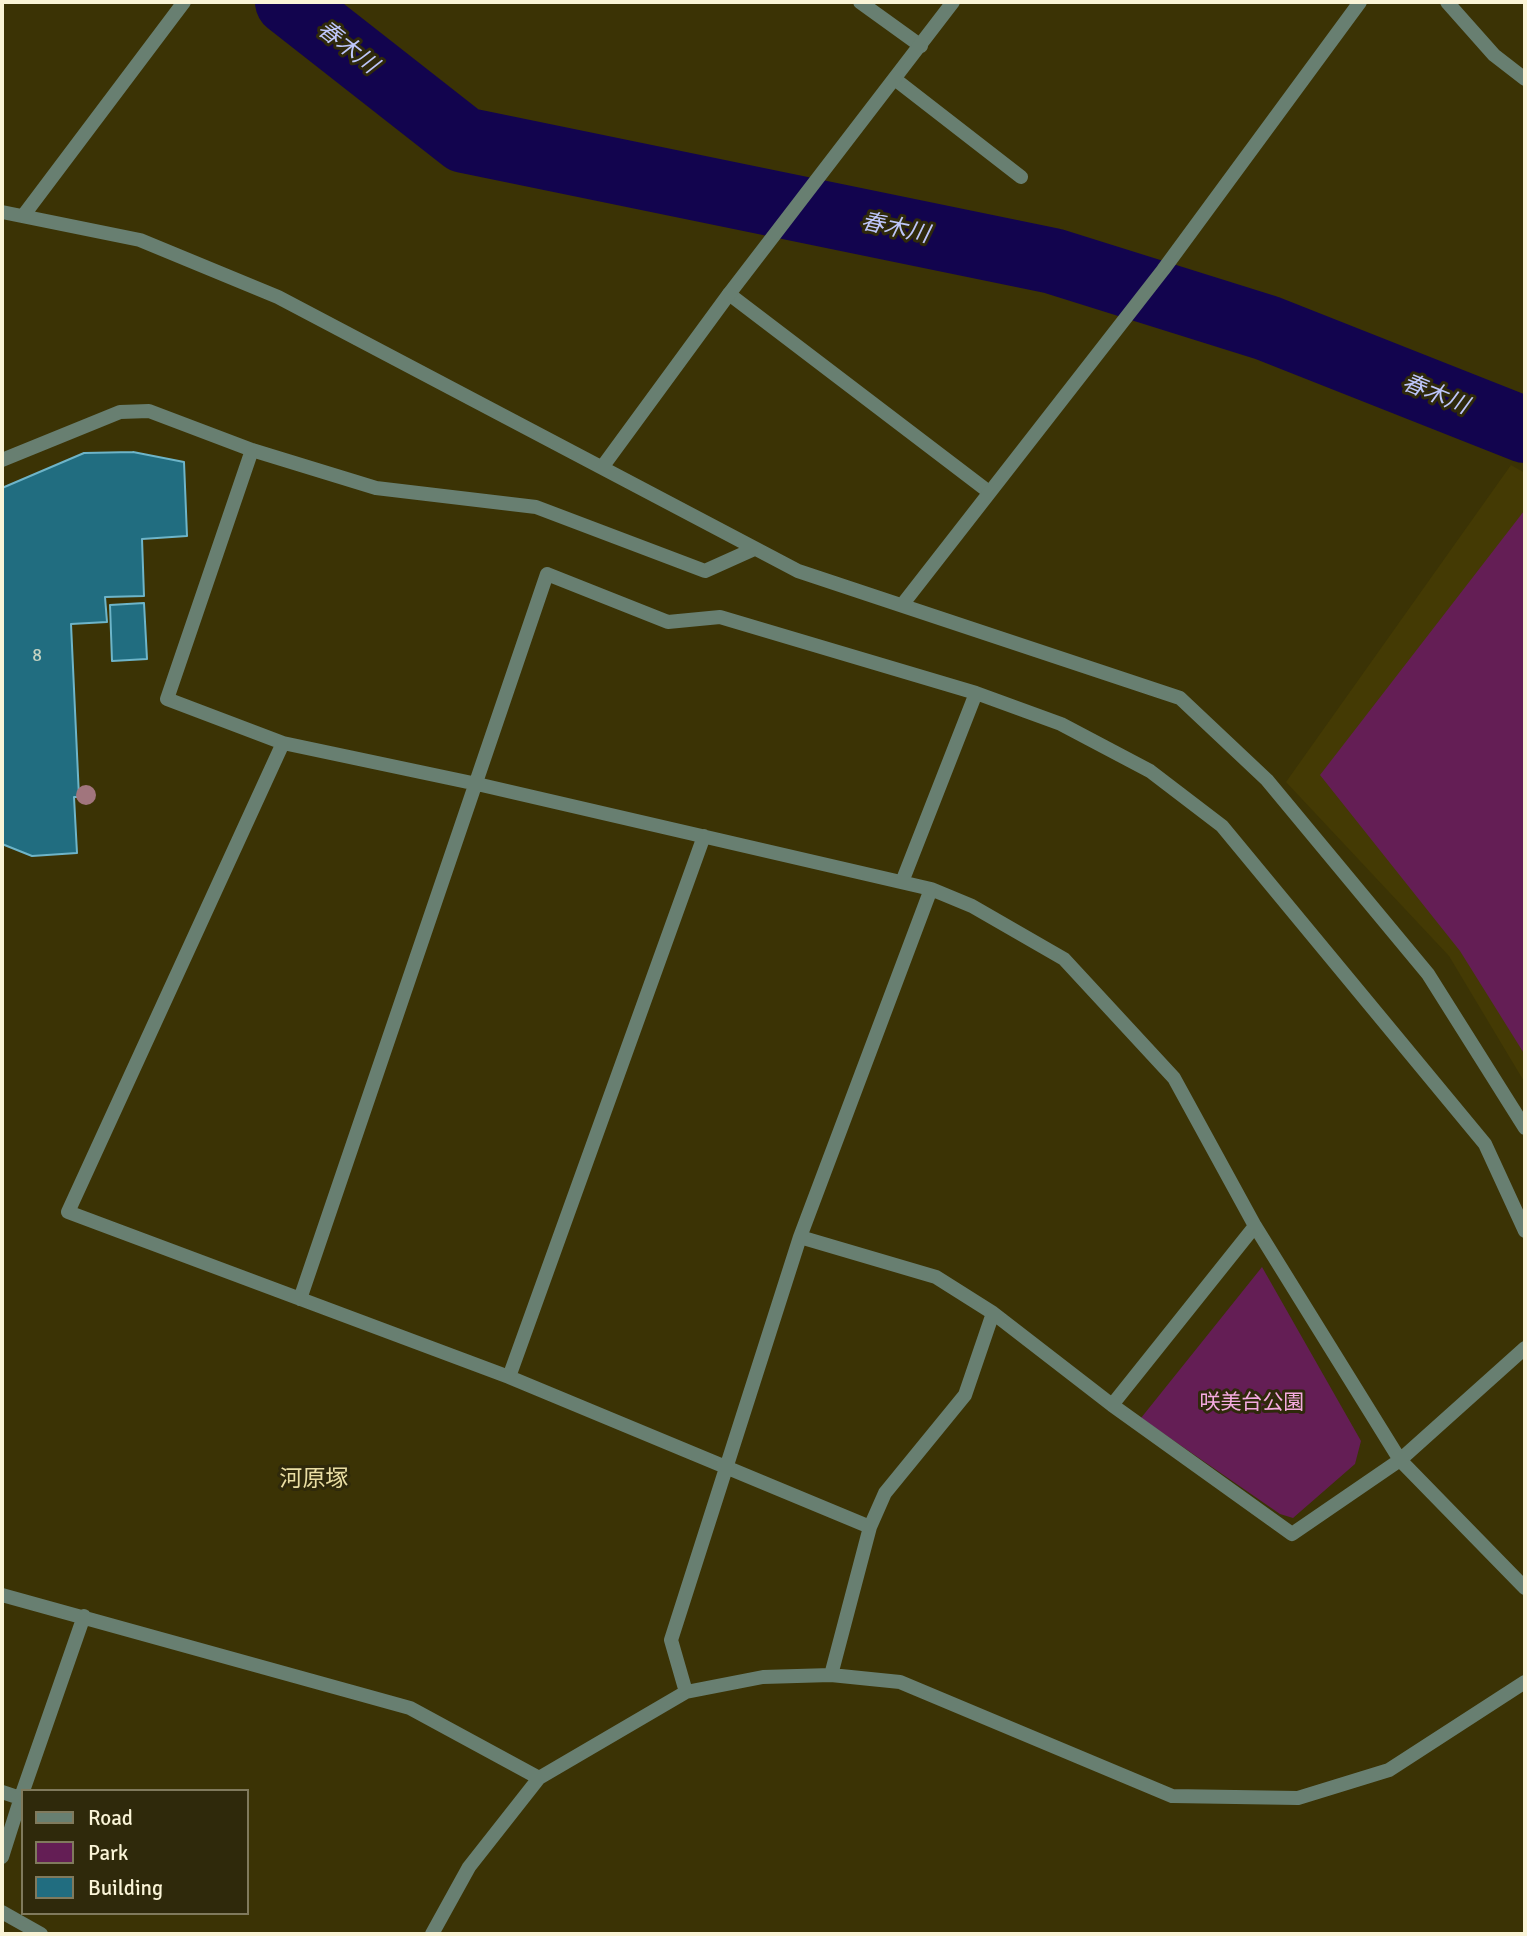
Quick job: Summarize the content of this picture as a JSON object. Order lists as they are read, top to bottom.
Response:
{
  "districts": ["河原塚"],
  "water": ["春木川"],
  "parks": ["咲美台公園"],
  "house_numbers": ["8"],
  "legend": ["Road", "Park", "Building"]
}
